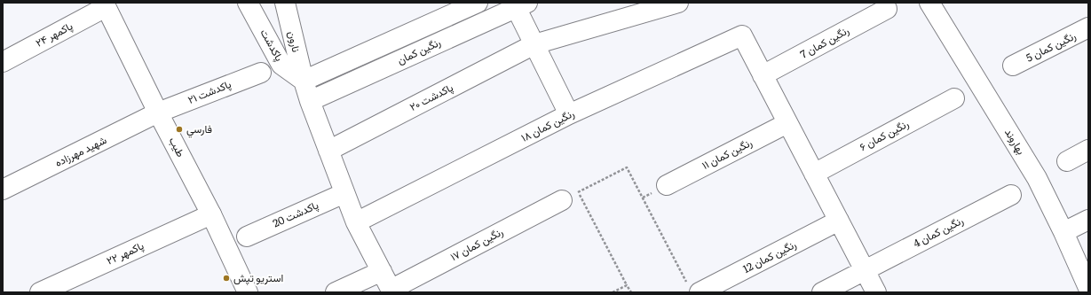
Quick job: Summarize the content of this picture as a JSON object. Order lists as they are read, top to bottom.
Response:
{
  "streets": {
    "street": [
      "پاکمهر ۲۴",
      "نارون",
      "رنگین کمان 7",
      "پاکدشت",
      "رنگین کمان 5",
      "رنگین کمان",
      "پاکدشت ۲۱",
      "پاکدشت ۲۰",
      "رنگین کمان ۱۸",
      "رنگین کمان ۶",
      "بهاروند",
      "طیب",
      "شهید مهرزاده",
      "رنگین کمان ۱۱",
      "پاکدشت 20",
      "رنگین کمان 4",
      "رنگین کمان ۱۷",
      "پاکمهر ۲۲",
      "رنگین کمان 12"
    ]
  },
  "crossings": [
    ["پاکمهر ۲۴", "طیب"],
    ["نارون", "پاکدشت"],
    ["نارون", "رنگین کمان"],
    ["رنگین کمان 7", "رنگین کمان ۱۸"],
    ["پاکدشت", "رنگین کمان"],
    ["پاکدشت ۲۱", "طیب"],
    ["پاکدشت ۲۱", "شهید مهرزاده"],
    ["طیب", "شهید مهرزاده"],
    ["طیب", "پاکمهر ۲۲"]
  ],
  "places": ["فارسي", "استریو تپش"]
}
